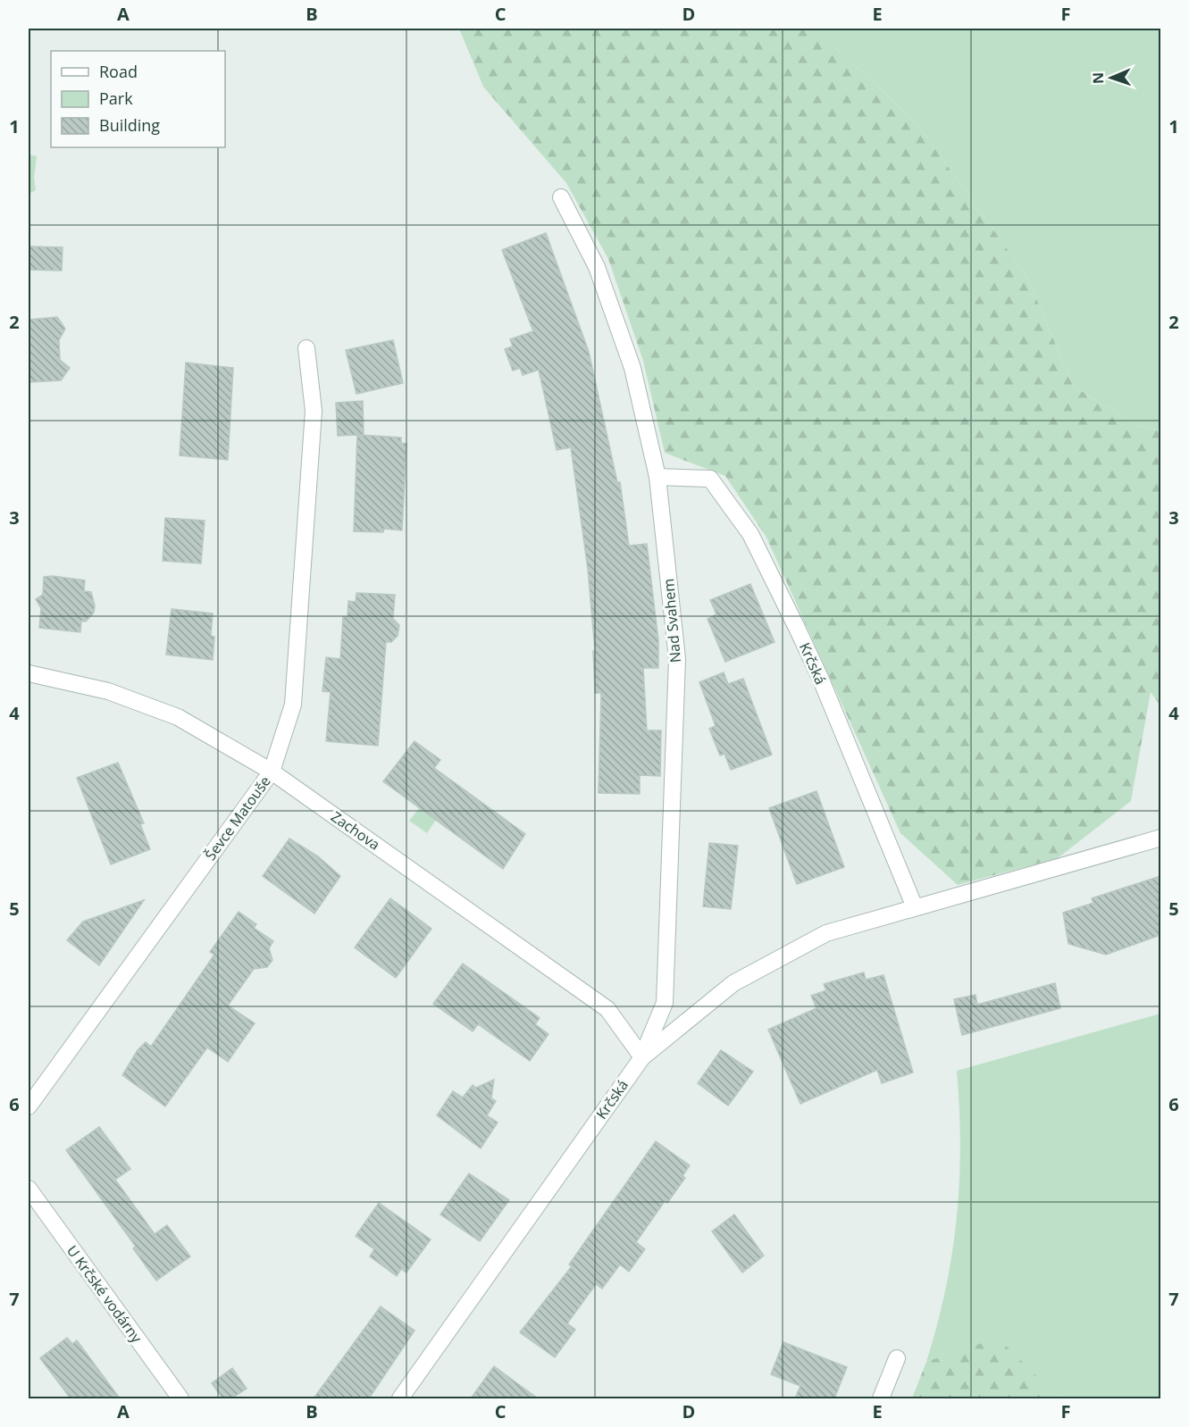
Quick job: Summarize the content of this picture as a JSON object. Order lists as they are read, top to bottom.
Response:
{
  "streets": {
    "street": [
      "Nad Svahem",
      "Krčská",
      "Ševce Matouše",
      "Zachova",
      "U Krčské vodárny"
    ]
  },
  "crossings": [
    ["Nad Svahem", "Krčská"],
    ["Nad Svahem", "Zachova"],
    ["Krčská", "Zachova"],
    ["Ševce Matouše", "Zachova"]
  ],
  "legend": ["Road", "Park", "Building"],
  "north": "left",
  "grid": {
    "columns": [
      "A",
      "B",
      "C",
      "D",
      "E",
      "F"
    ],
    "rows": [
      "1",
      "2",
      "3",
      "4",
      "5",
      "6",
      "7"
    ]
  }
}
